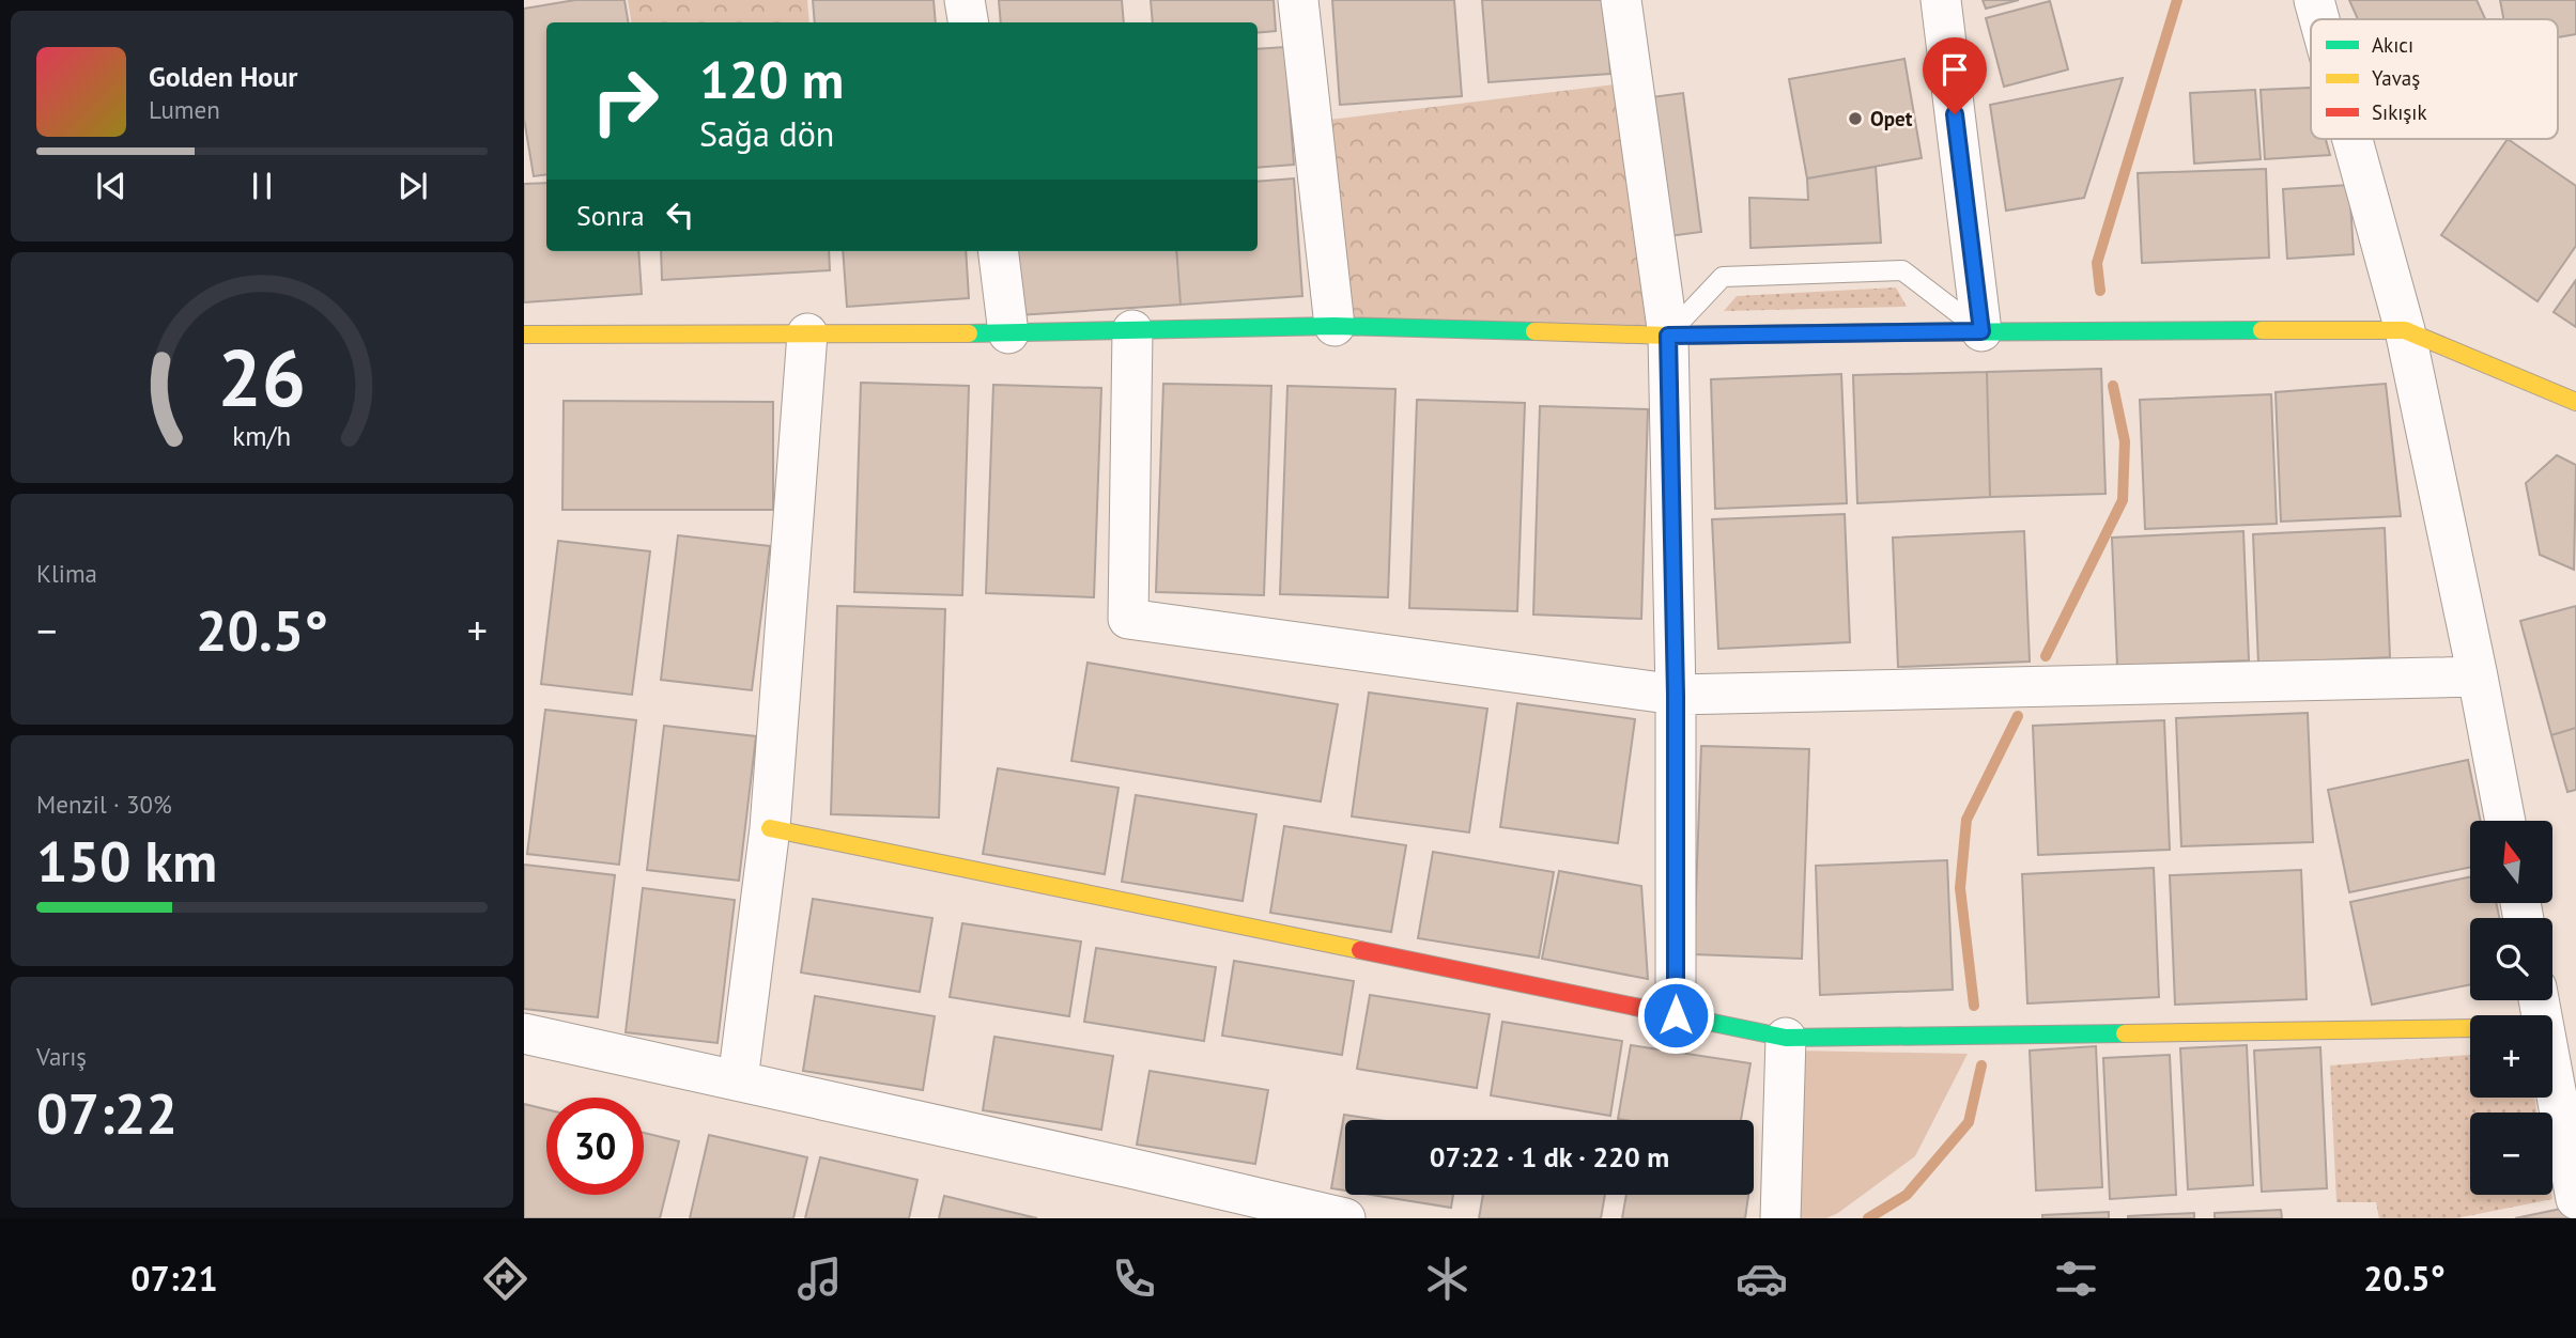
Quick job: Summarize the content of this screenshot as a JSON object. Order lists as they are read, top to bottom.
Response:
{
  "places": ["Opet"],
  "legend": ["Akıcı", "Yavaş", "Sıkışık"],
  "north": "top",
  "page": {
    "turn": ["120 m", "Sağa dön"],
    "song": ["Golden Hour", "Lumen"],
    "then": "Sonra",
    "tile": [
      "Klima",
      ["Menzil · 30%", "150 km"],
      ["Varış", "07:22"]
    ],
    "heat": ["−", "20.5°", "+"],
    "map_buttons": ["+", "−"],
    "limit": "30",
    "trip": "07:22 · 1 dk · 220 m",
    "tabs": ["07:21", "20.5°"],
    "gauge": ["26", "km/h"]
  }
}
